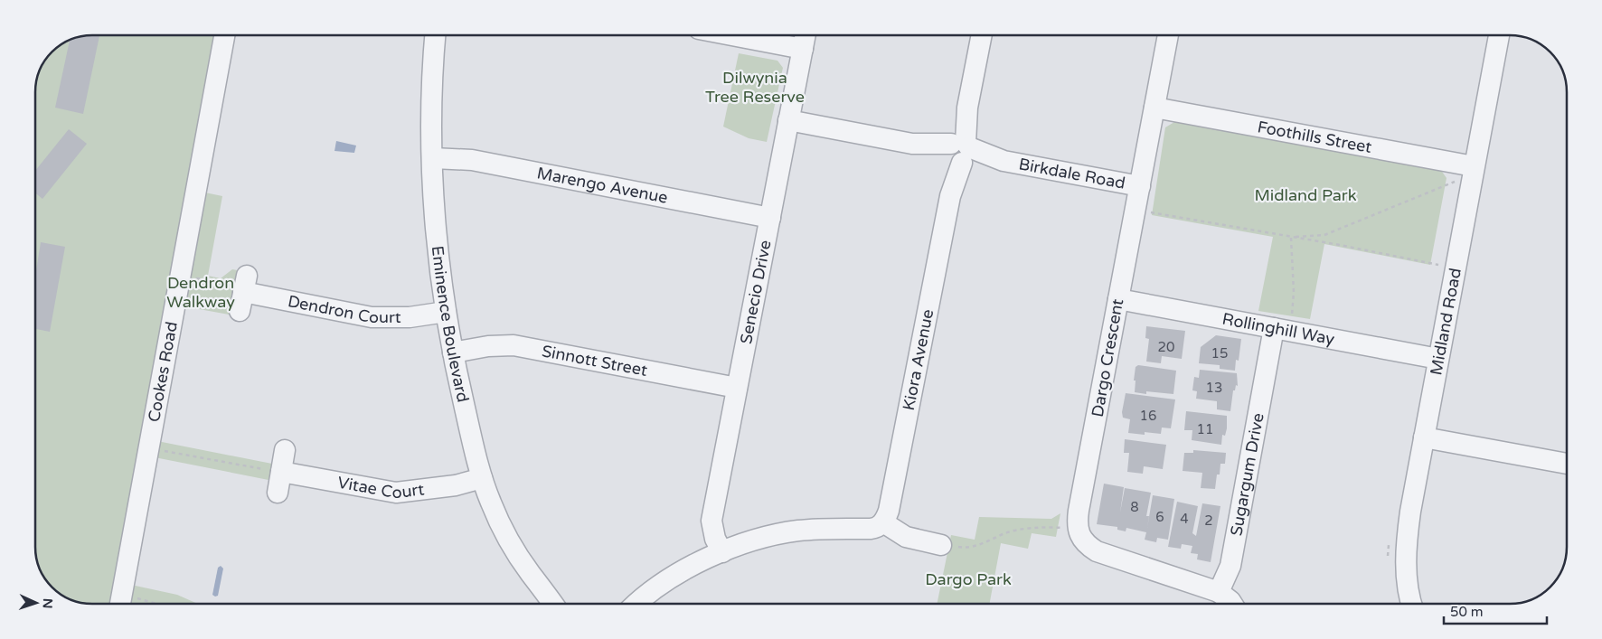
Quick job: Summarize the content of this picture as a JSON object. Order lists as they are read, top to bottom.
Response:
{
  "streets": {
    "street": [
      "Foothills Street",
      "Birkdale Road",
      "Marengo Avenue",
      "Senecio Drive",
      "Dendron Court",
      "Midland Road",
      "Eminence Boulevard",
      "Rollinghill Way",
      "Dargo Crescent",
      "Sinnott Street",
      "Kiora Avenue",
      "Cookes Road",
      "Sugargum Drive",
      "Vitae Court"
    ]
  },
  "crossings": [
    ["Foothills Street", "Midland Road"],
    ["Foothills Street", "Dargo Crescent"],
    ["Birkdale Road", "Senecio Drive"],
    ["Birkdale Road", "Dargo Crescent"],
    ["Birkdale Road", "Kiora Avenue"],
    ["Marengo Avenue", "Senecio Drive"],
    ["Marengo Avenue", "Eminence Boulevard"],
    ["Senecio Drive", "Sinnott Street"],
    ["Dendron Court", "Eminence Boulevard"],
    ["Midland Road", "Rollinghill Way"],
    ["Eminence Boulevard", "Sinnott Street"],
    ["Eminence Boulevard", "Vitae Court"],
    ["Rollinghill Way", "Dargo Crescent"],
    ["Rollinghill Way", "Sugargum Drive"]
  ],
  "parks": [
    "Dilwynia Tree Reserve",
    "Midland Park",
    "Dendron Walkway",
    "Dargo Park"
  ],
  "house_numbers": [
    "20",
    "15",
    "13",
    "16",
    "11",
    "8",
    "6",
    "4",
    "2"
  ],
  "scale_bar": "50 m",
  "north": "right"
}
